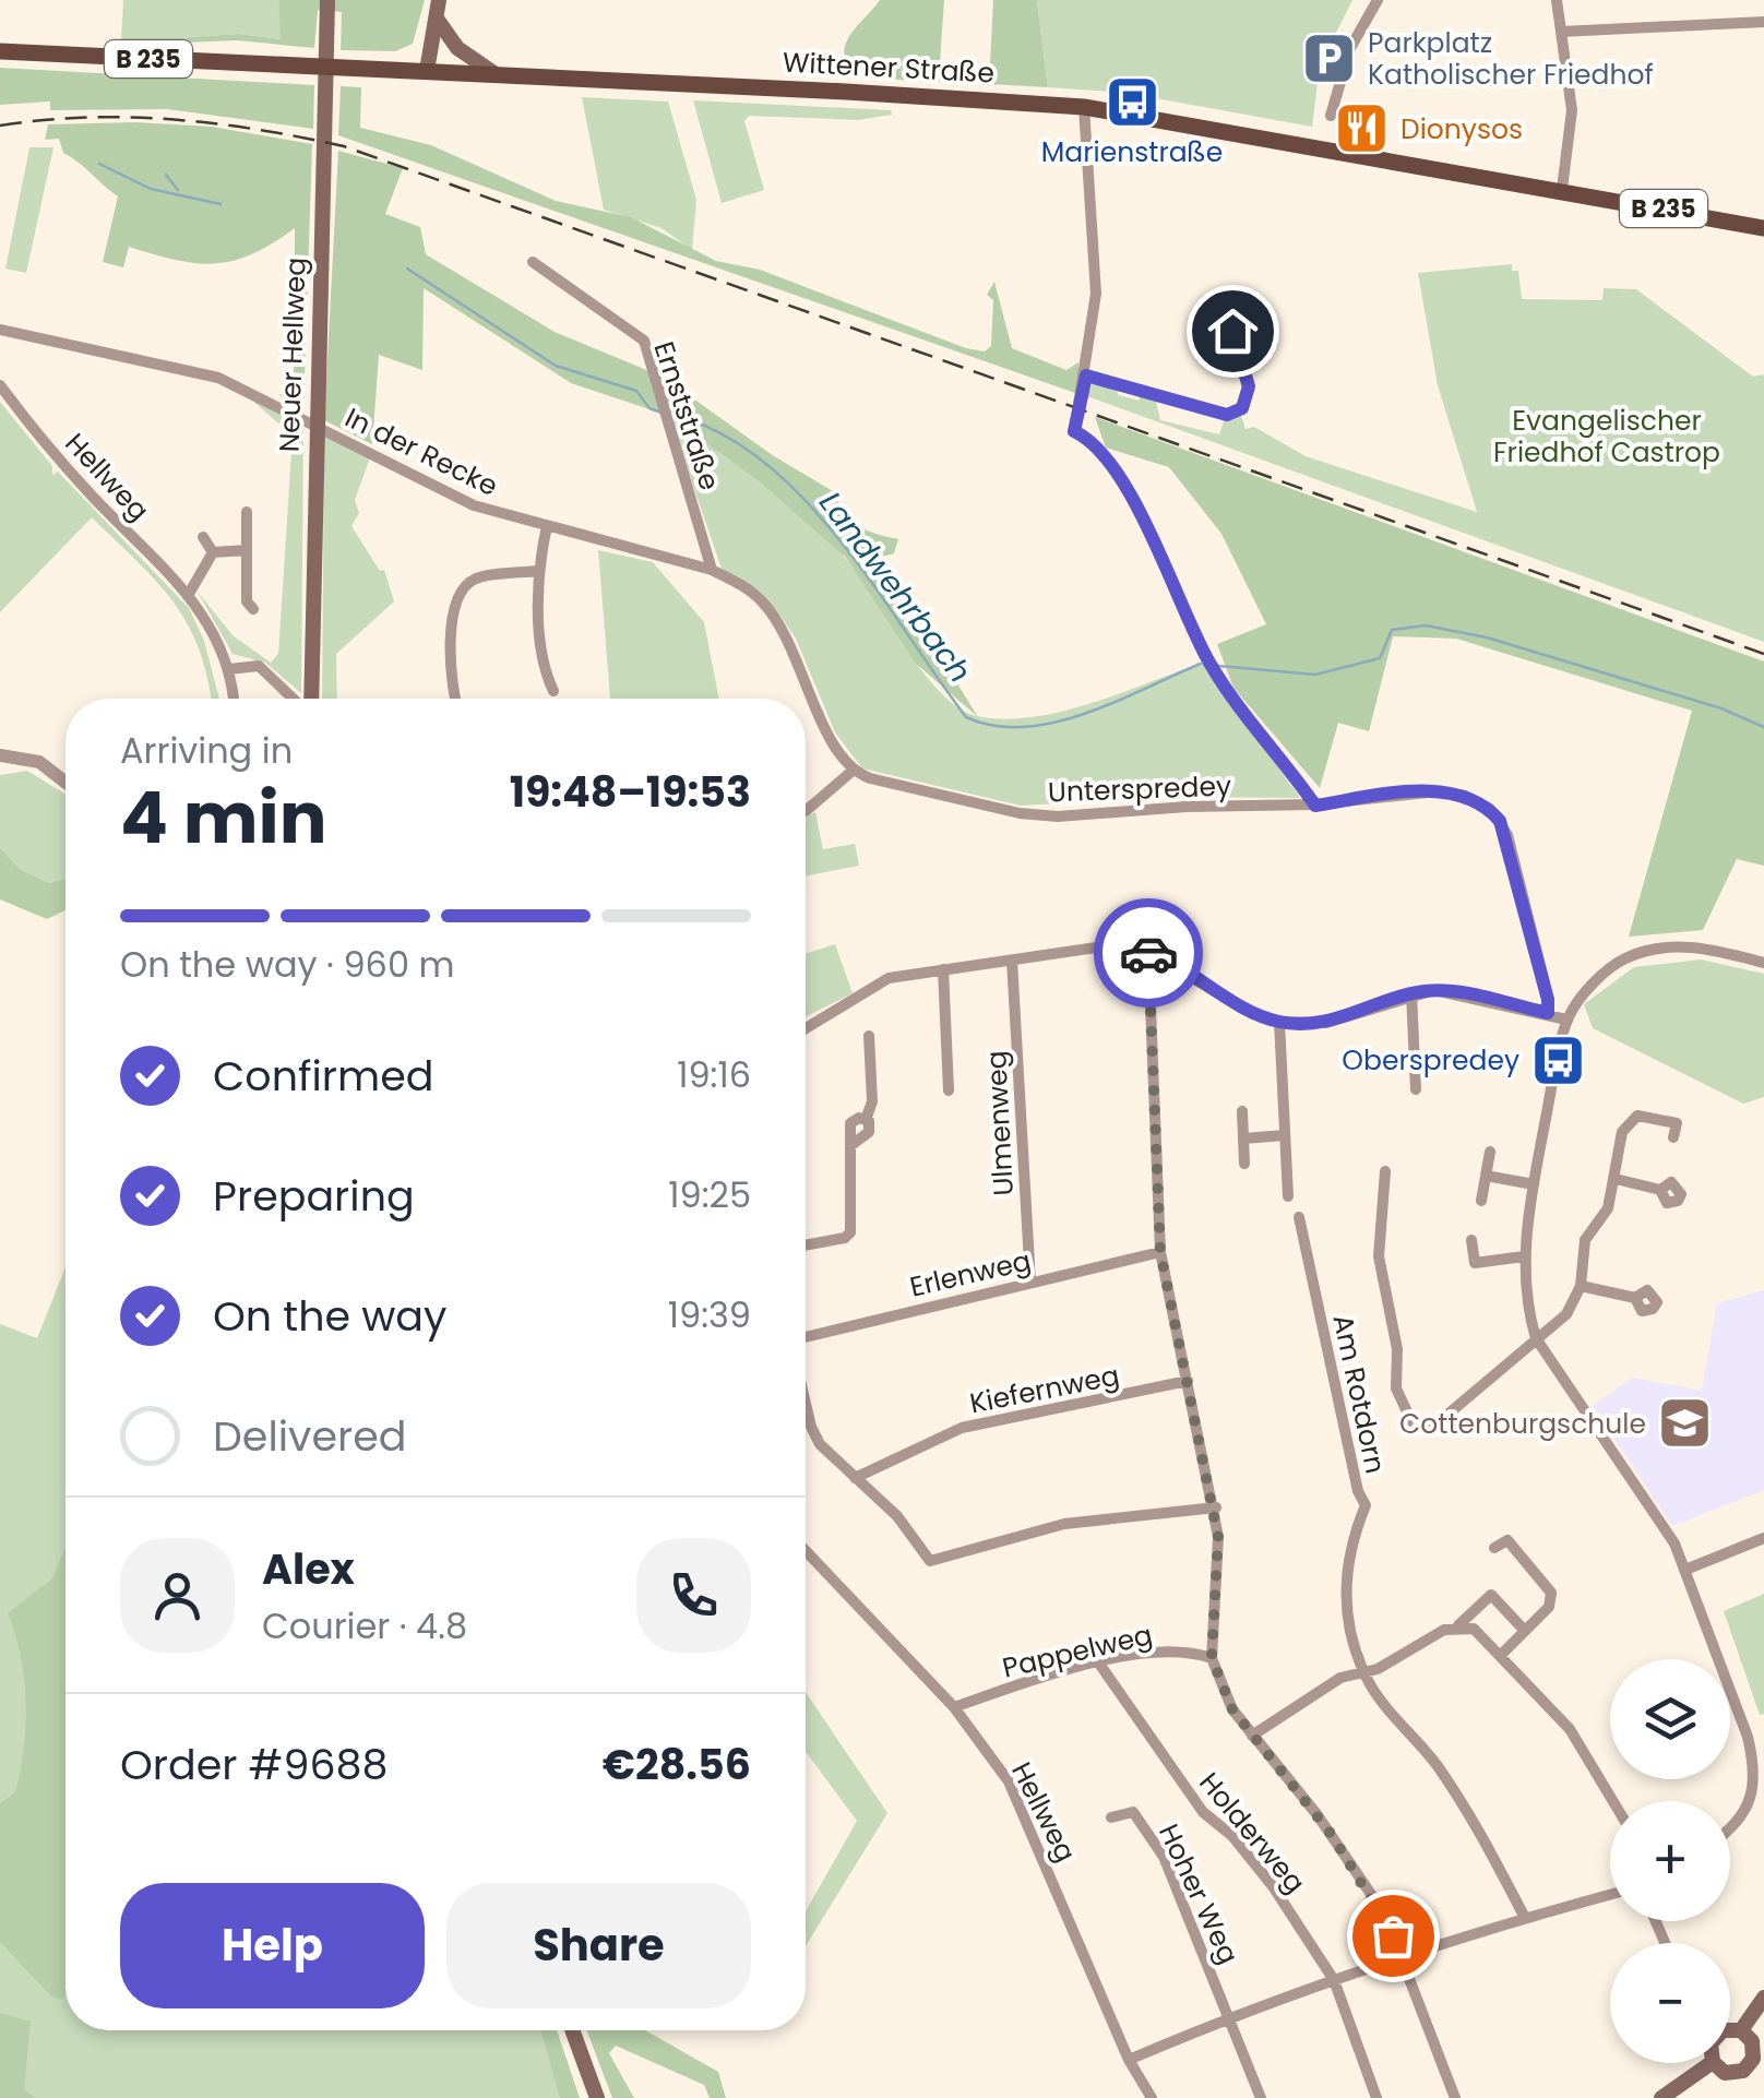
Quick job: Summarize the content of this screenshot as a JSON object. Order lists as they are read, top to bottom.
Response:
{
  "streets": {
    "main road": ["B 235", "Wittener Straße", "Neuer Hellweg"],
    "street": [
      "Ernststraße",
      "In der Recke",
      "Hellweg",
      "Unterspredey",
      "Ulmenweg",
      "Erlenweg",
      "Kiefernweg",
      "Am Rotdorn",
      "Pappelweg",
      "Holderweg",
      "Hoher Weg"
    ]
  },
  "crossings": [
    ["Ernststraße", "In der Recke"],
    ["In der Recke", "Unterspredey"],
    ["Hellweg", "Pappelweg"],
    ["Ulmenweg", "Erlenweg"],
    ["Pappelweg", "Holderweg"]
  ],
  "water": ["Landwehrbach"],
  "parks": ["Evangelischer Friedhof Castrop"],
  "places": {
    "parking": ["Parkplatz Katholischer Friedhof"],
    "bus stop": ["Marienstraße", "Oberspredey"],
    "restaurant": ["Dionysos"],
    "school or university": ["Cottenburgschule"]
  },
  "page": {
    "heading": ["4 min", "Arriving in", "19:48–19:53"],
    "panel": [
      "Alex",
      "Courier · 4.8",
      "Order #9688",
      "€28.56"
    ],
    "bar": "On the way · 960 m",
    "list": [
      ["Confirmed", "19:16"],
      ["Preparing", "19:25"],
      ["On the way", "19:39"],
      "Delivered"
    ],
    "map_buttons": ["+", "−"],
    "buttons": ["Help", "Share"]
  }
}
